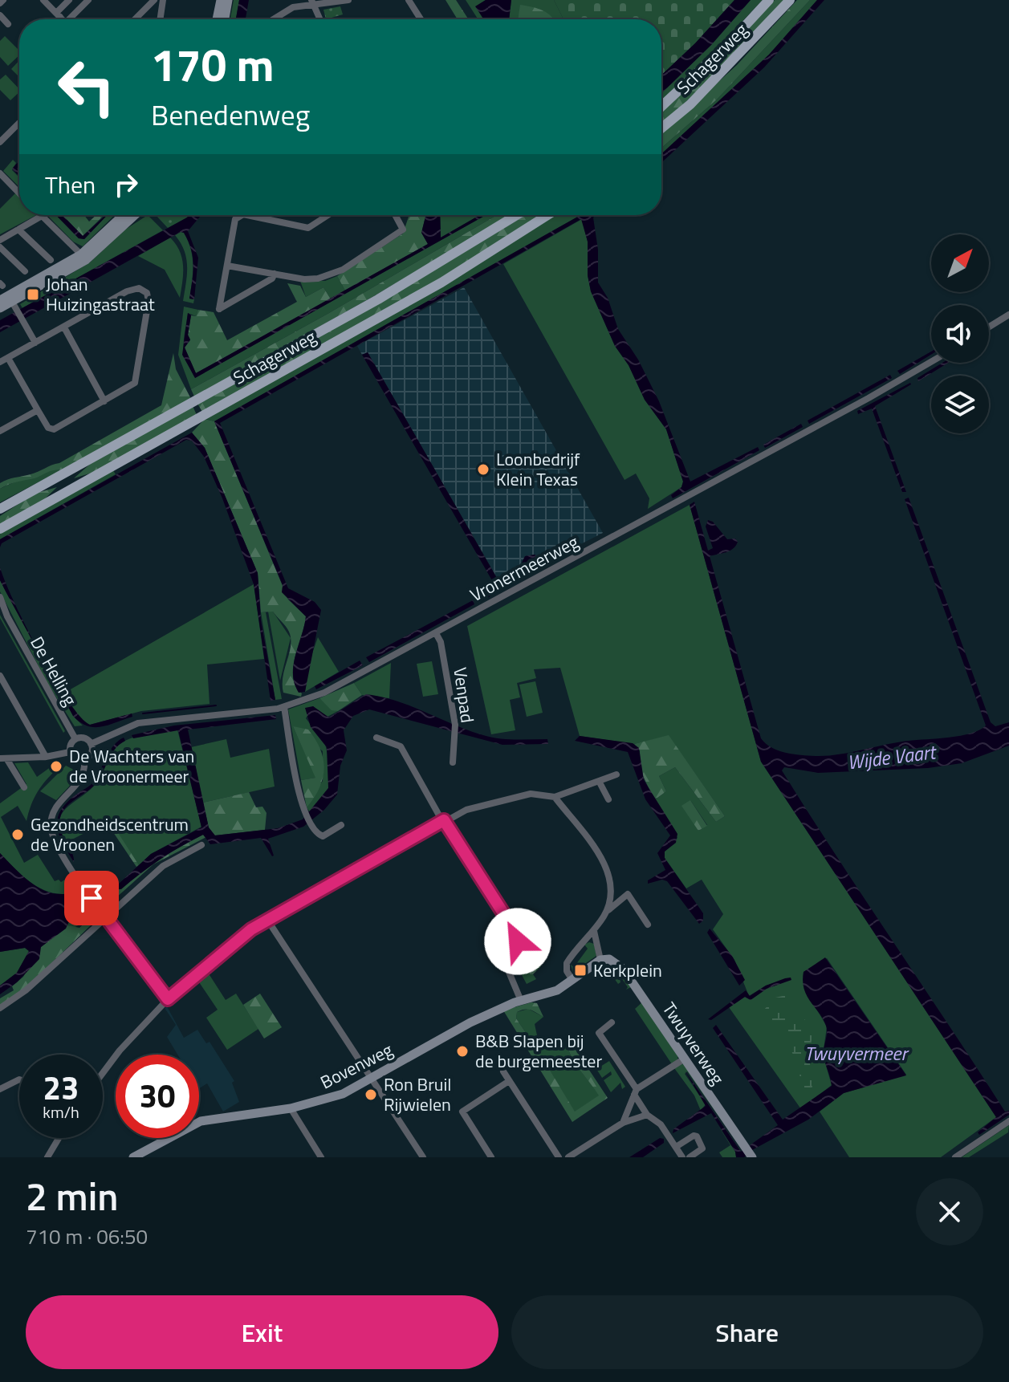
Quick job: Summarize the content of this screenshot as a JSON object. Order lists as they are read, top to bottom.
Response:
{
  "streets": {
    "main road": ["Schagerweg"],
    "street": [
      "Vronermeerweg",
      "De Helling",
      "Venpad",
      "Twuyverweg",
      "Bovenweg"
    ]
  },
  "crossings": [
    ["Vronermeerweg", "De Helling"],
    ["Vronermeerweg", "Venpad"]
  ],
  "water": ["Wijde Vaart", "Twuyvermeer"],
  "places": {
    "transit": ["Johan Huizingastraat", "Kerkplein"],
    "other": [
      "Loonbedrijf Klein Texas",
      "De Wachters van de Vroonermeer",
      "Gezondheidscentrum de Vroonen",
      "B&B Slapen bij de burgemeester",
      "Ron Bruil Rijwielen"
    ]
  },
  "north": "top right",
  "page": {
    "turn": ["170 m", "Benedenweg"],
    "then": "Then",
    "speed": "23 km/h",
    "limit": "30",
    "heading": ["2 min", "710 m · 06:50"],
    "buttons": ["Exit", "Share"]
  }
}
